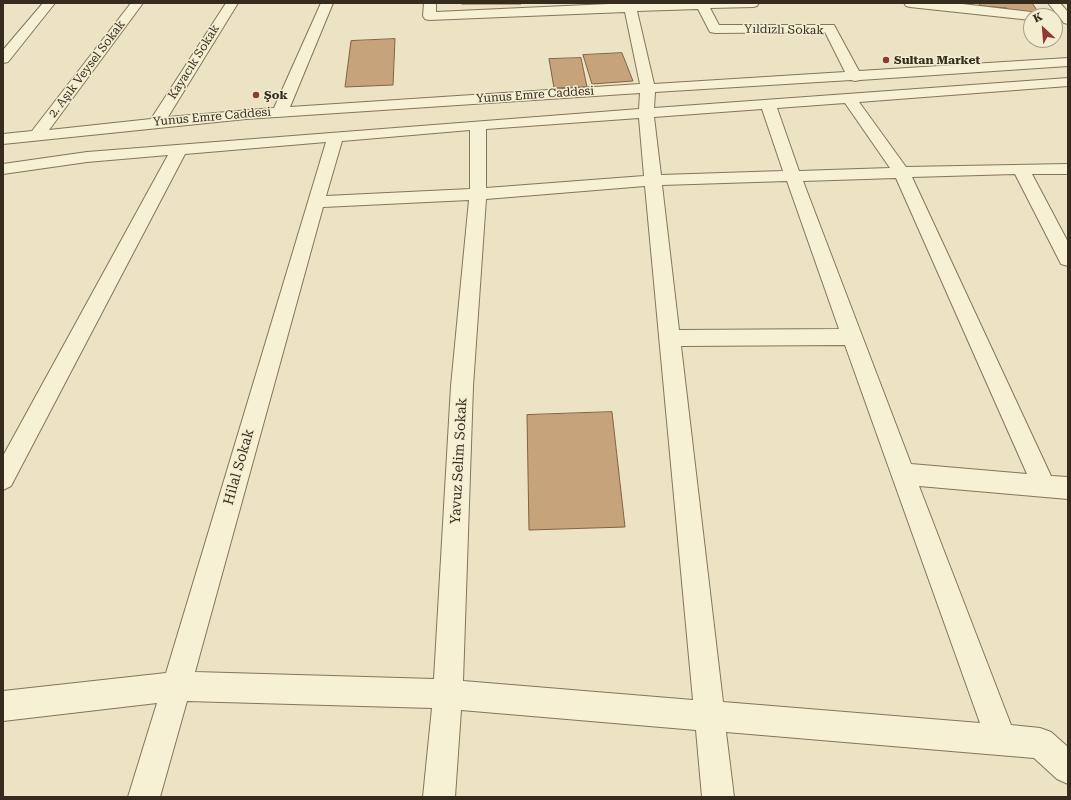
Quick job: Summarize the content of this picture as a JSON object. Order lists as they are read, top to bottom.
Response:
{
  "streets": {
    "street": [
      "Yıldızlı Sokak",
      "Kayacık Sokak",
      "2. Aşık Veysel Sokak",
      "Yunus Emre Caddesi",
      "Yavuz Selim Sokak",
      "Hilal Sokak"
    ]
  },
  "crossings": [
    ["Yıldızlı Sokak", "Yunus Emre Caddesi"],
    ["Kayacık Sokak", "Yunus Emre Caddesi"],
    ["2. Aşık Veysel Sokak", "Yunus Emre Caddesi"]
  ],
  "places": ["Sultan Market", "Şok"],
  "north": "top left"
}
